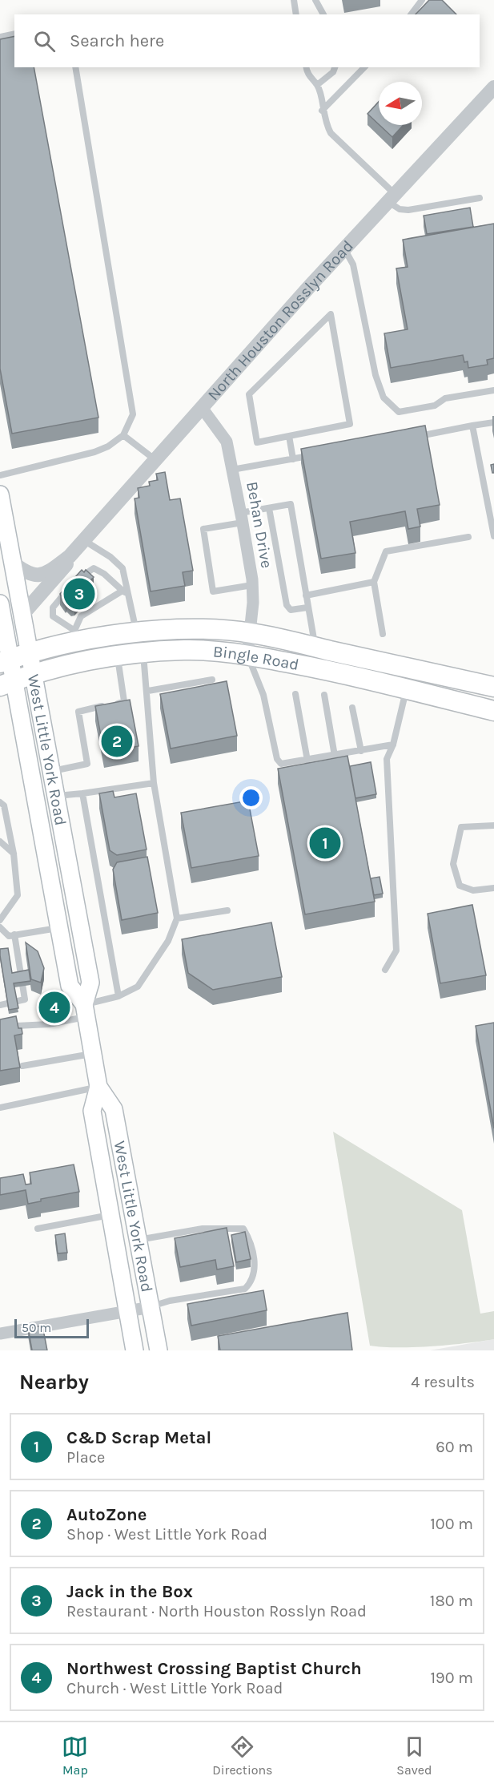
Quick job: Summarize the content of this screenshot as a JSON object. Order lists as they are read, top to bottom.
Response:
{
  "streets": {
    "main road": ["Bingle Road", "West Little York Road"],
    "street": ["North Houston Rosslyn Road", "Behan Drive"]
  },
  "crossings": [
    ["North Houston Rosslyn Road", "Behan Drive"],
    ["North Houston Rosslyn Road", "West Little York Road"],
    ["Behan Drive", "Bingle Road"],
    ["Bingle Road", "West Little York Road"]
  ],
  "scale_bar": "50 m",
  "north": "left",
  "page": {
    "search": "Search here",
    "pins": [
      "3",
      "2",
      "1",
      "4"
    ],
    "scale": "50 m",
    "heading": ["Nearby", "4 results"],
    "list": [
      {
        "mark": "1",
        "name": "C&D Scrap Metal",
        "note": "Place",
        "value": "60 m"
      },
      {
        "mark": "2",
        "name": "AutoZone",
        "note": "Shop · West Little York Road",
        "value": "100 m"
      },
      {
        "mark": "3",
        "name": "Jack in the Box",
        "note": "Restaurant · North Houston Rosslyn Road",
        "value": "180 m"
      },
      {
        "mark": "4",
        "name": "Northwest Crossing Baptist Church",
        "note": "Church · West Little York Road",
        "value": "190 m"
      }
    ],
    "nav": ["Map", "Directions", "Saved"]
  }
}
